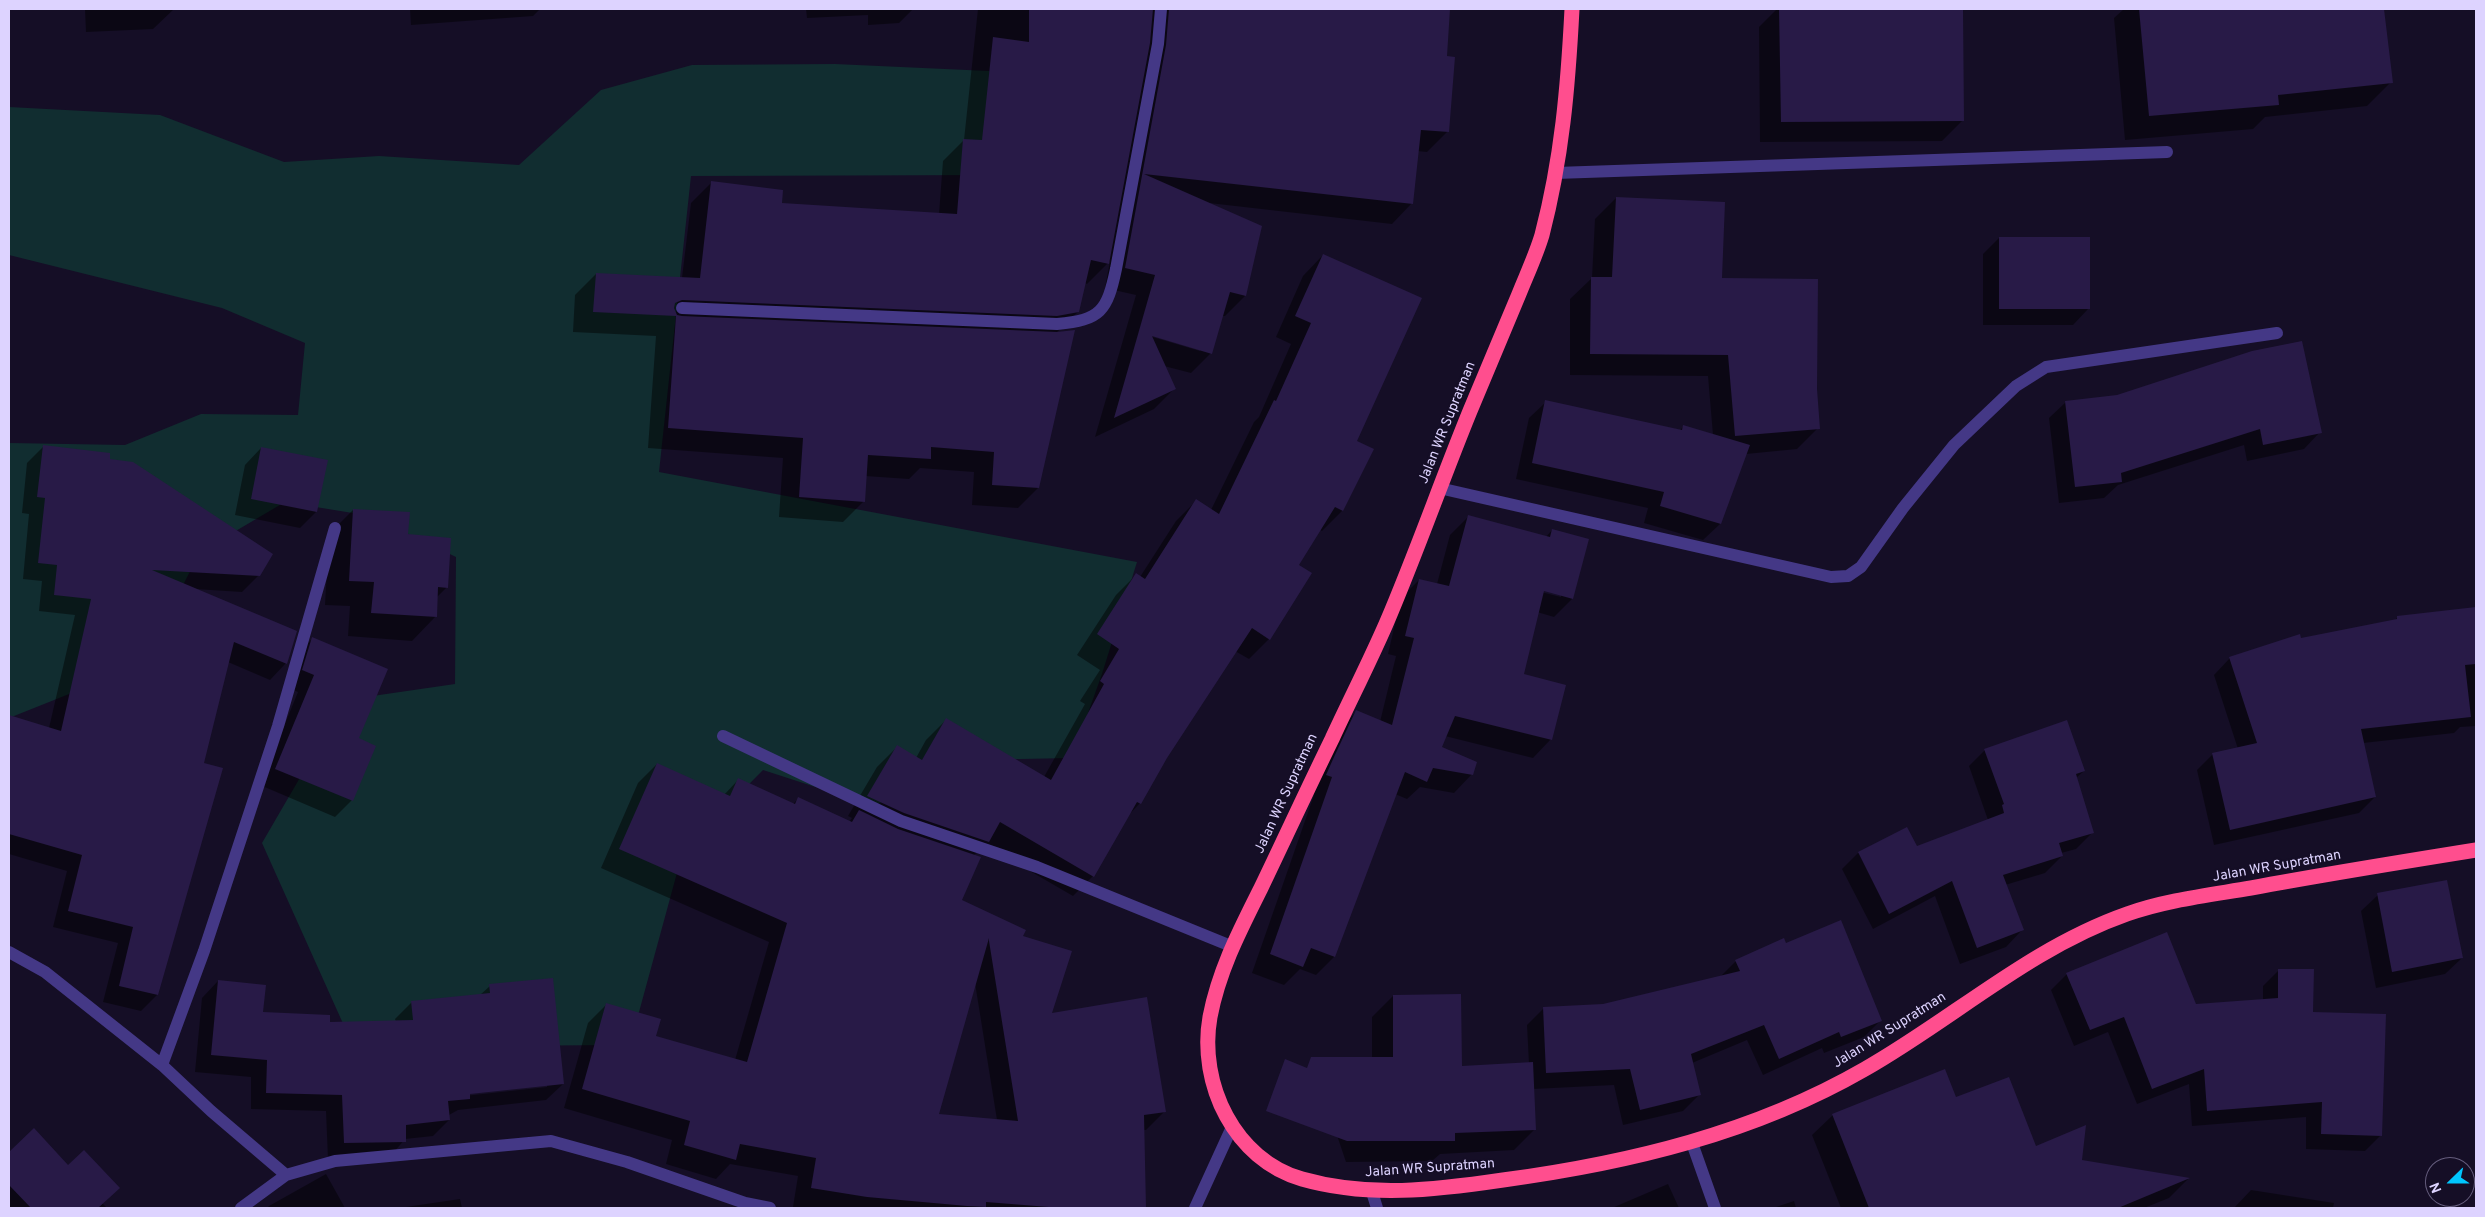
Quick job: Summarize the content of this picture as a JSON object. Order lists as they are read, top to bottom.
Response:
{
  "streets": {
    "highway": ["Jalan WR Supratman"]
  },
  "north": "left"
}
